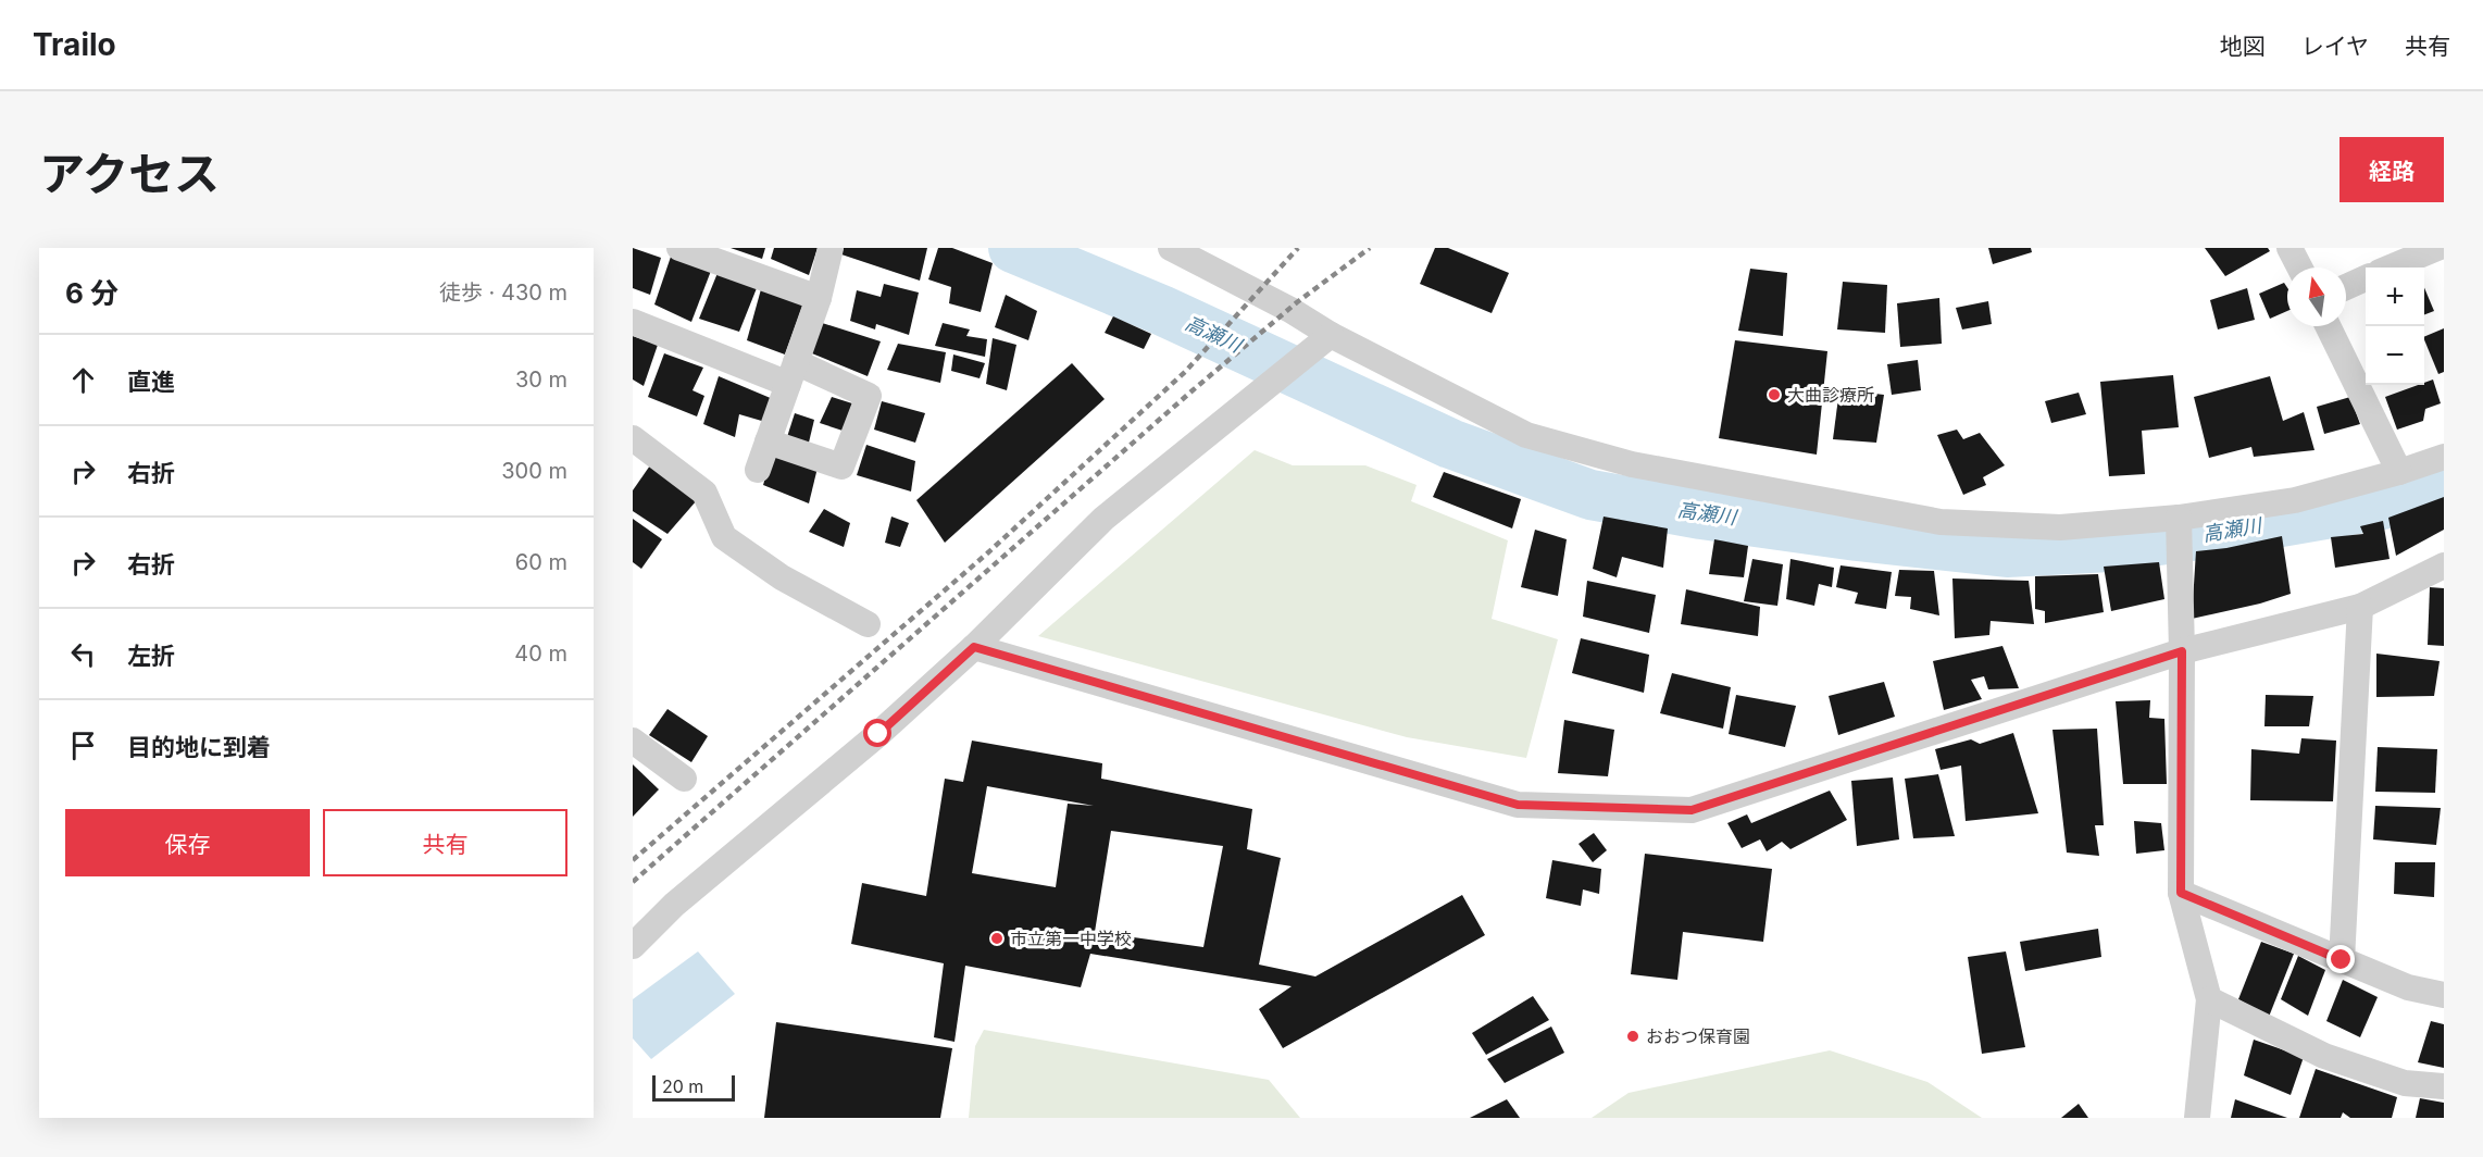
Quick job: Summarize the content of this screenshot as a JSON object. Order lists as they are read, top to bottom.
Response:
{
  "water": ["高瀬川"],
  "places": ["大曲診療所", "市立第一中学校", "おおつ保育園"],
  "scale_bar": "20 m",
  "north": "top",
  "page": {
    "header": "Trailo",
    "nav": ["地図", "レイヤ", "共有"],
    "title": "アクセス",
    "buttons": [
      "経路",
      ["保存", "共有"]
    ],
    "heading": ["6 分", "徒歩 · 430 m"],
    "map_buttons": ["+", "−"],
    "list": [
      ["直進", "30 m"],
      ["右折", "300 m"],
      ["右折", "60 m"],
      ["左折", "40 m"],
      "目的地に到着"
    ],
    "scale": "20 m"
  }
}
